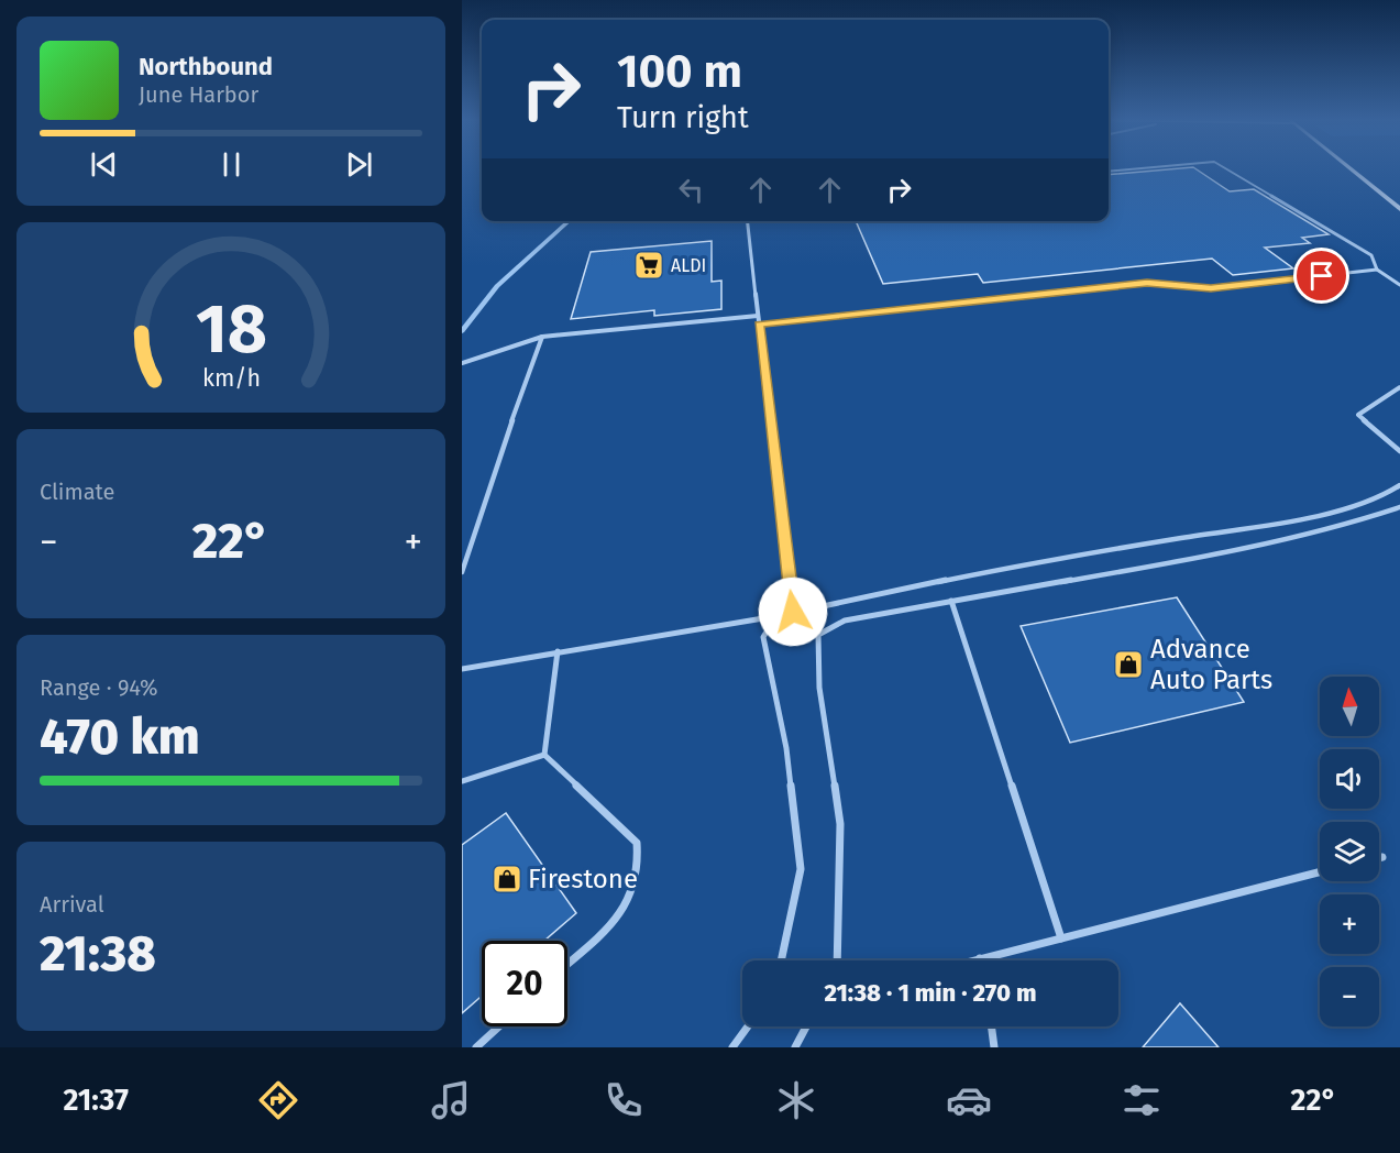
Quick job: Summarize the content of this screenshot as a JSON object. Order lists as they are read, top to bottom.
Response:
{
  "places": {
    "supermarket": ["ALDI"],
    "shop": ["Advance Auto Parts", "Firestone"]
  },
  "north": "top",
  "page": {
    "turn": ["100 m", "Turn right"],
    "song": ["Northbound", "June Harbor"],
    "tile": [
      "Climate",
      ["Range · 94%", "470 km"],
      ["Arrival", "21:38"]
    ],
    "heat": ["−", "22°", "+"],
    "map_buttons": ["+", "−"],
    "limit": "20",
    "trip": "21:38 · 1 min · 270 m",
    "tabs": ["21:37", "22°"],
    "gauge": ["18", "km/h"]
  }
}
